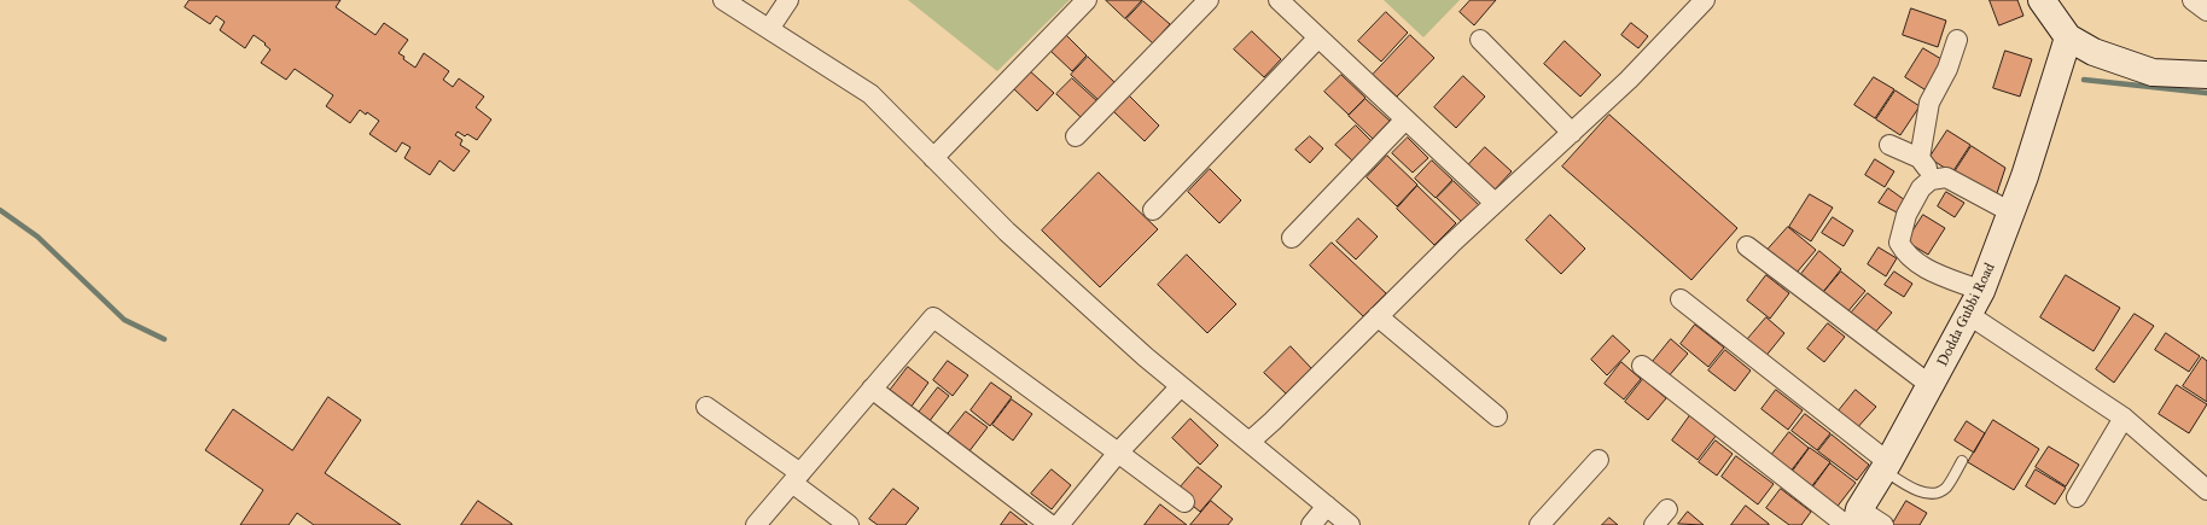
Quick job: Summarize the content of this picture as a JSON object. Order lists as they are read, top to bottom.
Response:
{
  "streets": {
    "main road": ["Dodda Gubbi Road"]
  }
}
